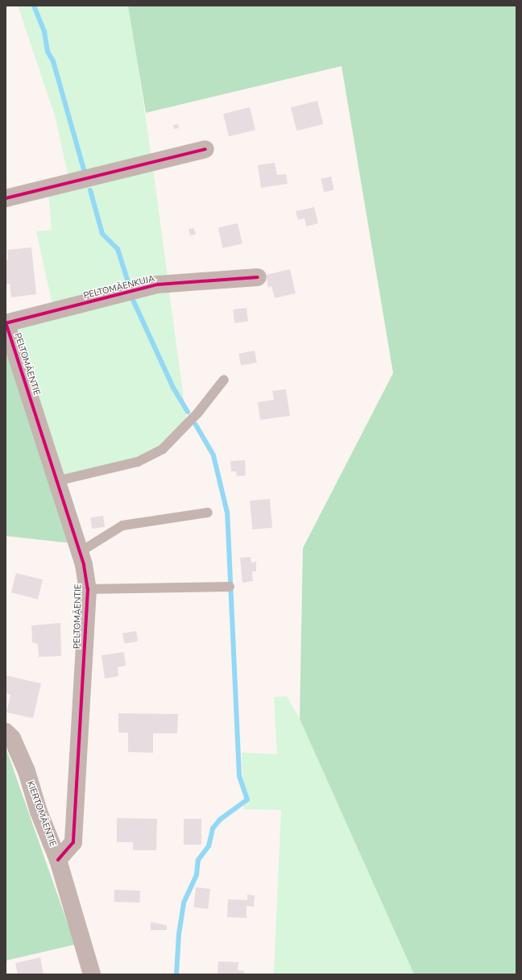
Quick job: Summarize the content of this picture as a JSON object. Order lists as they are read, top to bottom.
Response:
{
  "streets": {
    "street": ["PELTOMÄENKUJA", "PELTOMÄENTIE", "KIERTOMÄENTIE"]
  },
  "crossings": [
    ["PELTOMÄENKUJA", "PELTOMÄENTIE"],
    ["PELTOMÄENTIE", "KIERTOMÄENTIE"]
  ]
}
